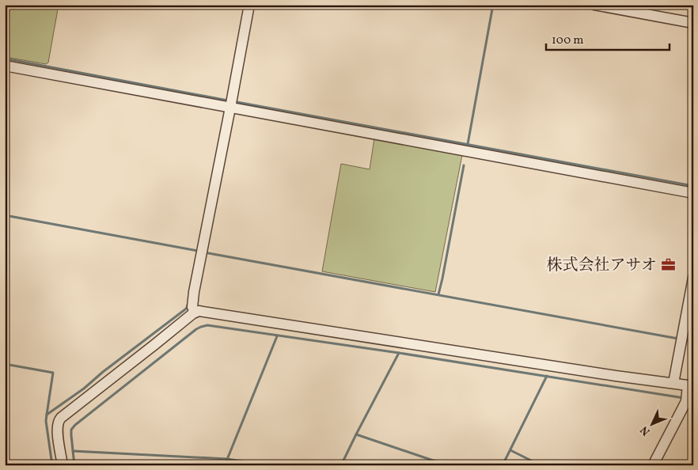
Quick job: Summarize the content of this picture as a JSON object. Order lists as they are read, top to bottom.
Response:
{
  "places": {
    "office": ["株式会社アサオ"]
  },
  "scale_bar": "100 m",
  "north": "bottom left"
}
